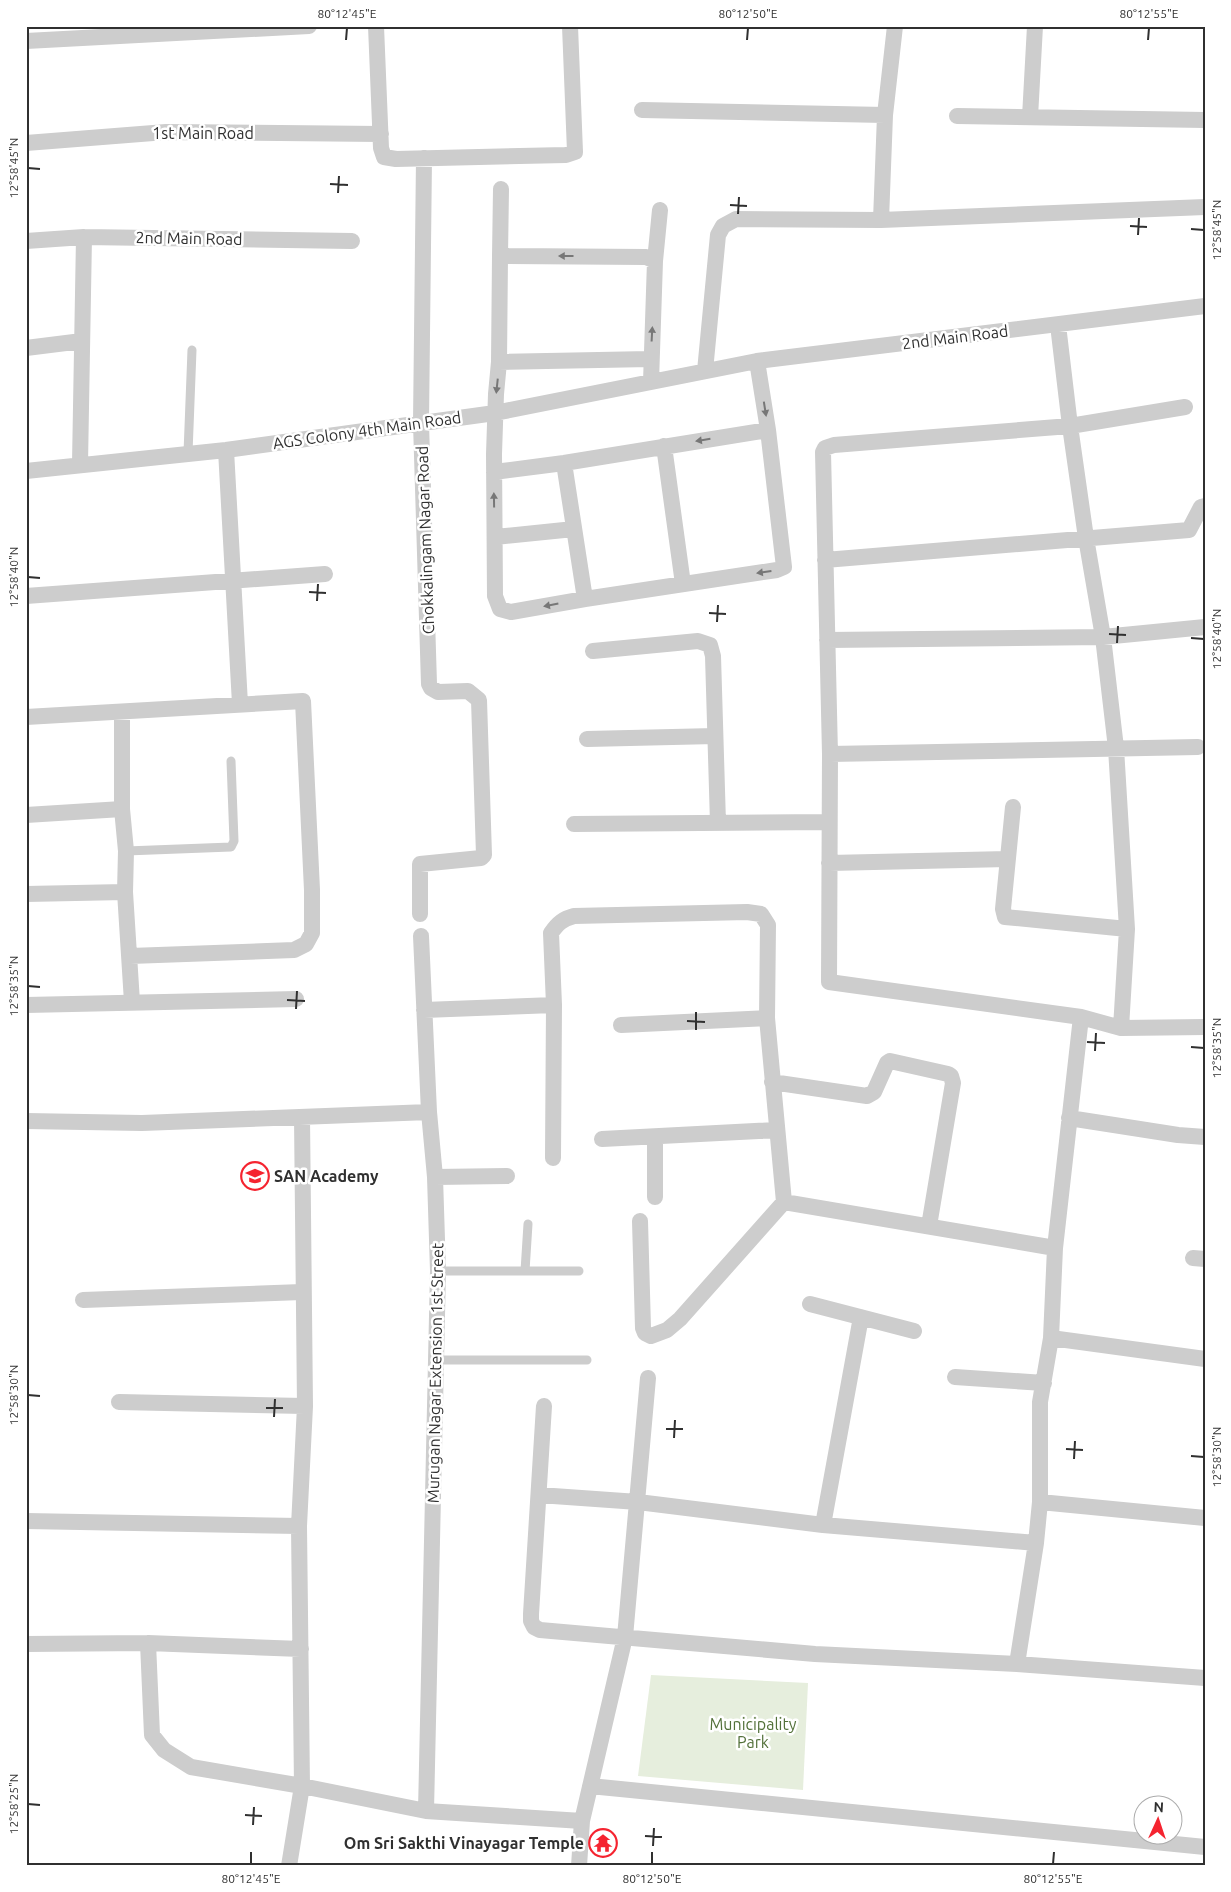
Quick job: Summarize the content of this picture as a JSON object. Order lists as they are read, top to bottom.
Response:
{
  "streets": {
    "street": [
      "1st Main Road",
      "2nd Main Road",
      "AGS Colony 4th Main Road",
      "Chokkalingam Nagar Road",
      "Murugan Nagar Extension 1st Street"
    ]
  },
  "crossings": [
    ["2nd Main Road", "AGS Colony 4th Main Road"],
    ["AGS Colony 4th Main Road", "Chokkalingam Nagar Road"]
  ],
  "parks": ["Municipality Park"],
  "places": {
    "school or university": ["SAN Academy"],
    "temple": ["Om Sri Sakthi Vinayagar Temple"]
  },
  "north": "top",
  "coordinates": [
    "80°12'45\"E",
    "80°12'50\"E",
    "80°12'55\"E",
    "12°58'45\"N",
    "12°58'40\"N",
    "12°58'35\"N",
    "12°58'30\"N",
    "12°58'25\"N"
  ]
}
